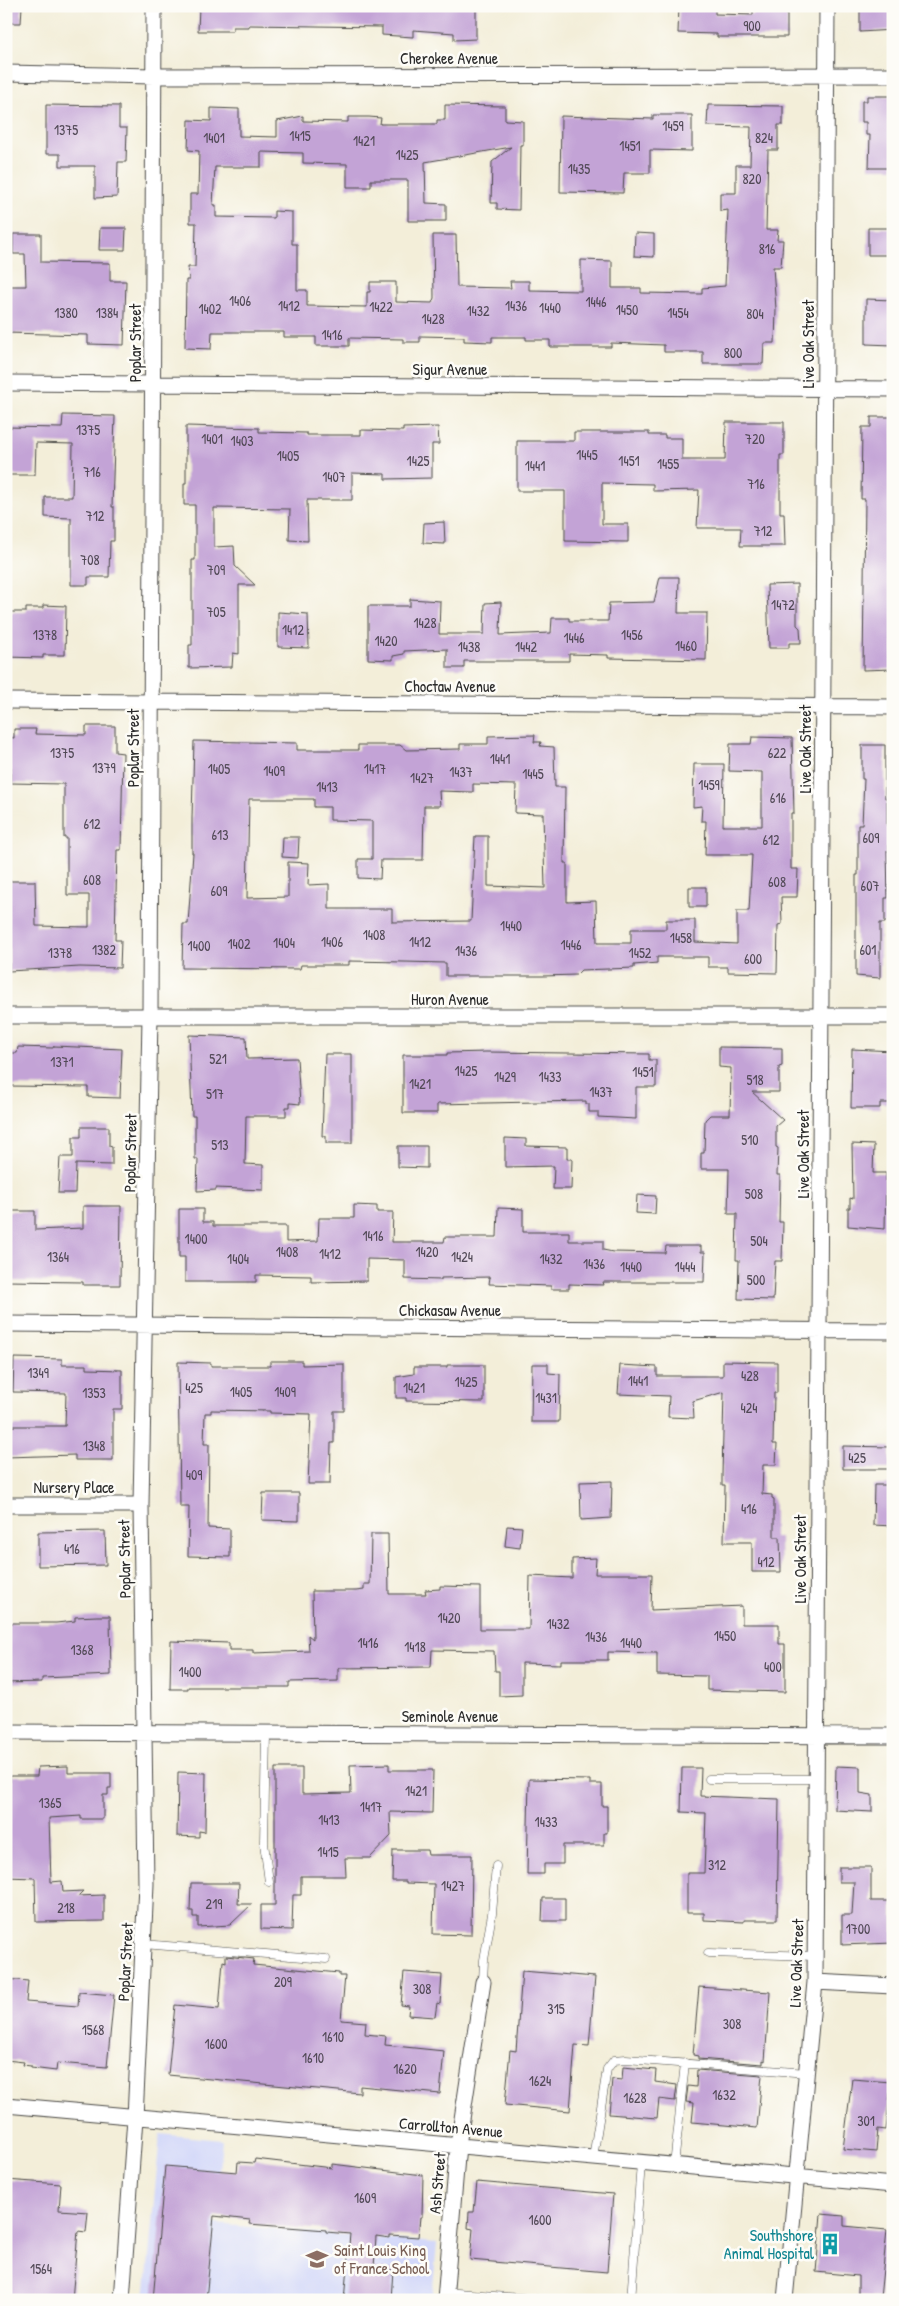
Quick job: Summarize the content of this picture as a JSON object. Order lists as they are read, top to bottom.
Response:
{
  "streets": {
    "street": [
      "Cherokee Avenue",
      "Poplar Street",
      "Live Oak Street",
      "Sigur Avenue",
      "Choctaw Avenue",
      "Huron Avenue",
      "Chickasaw Avenue",
      "Nursery Place",
      "Seminole Avenue",
      "Carrollton Avenue",
      "Ash Street"
    ]
  },
  "crossings": [
    ["Cherokee Avenue", "Poplar Street"],
    ["Cherokee Avenue", "Live Oak Street"],
    ["Poplar Street", "Sigur Avenue"],
    ["Poplar Street", "Choctaw Avenue"],
    ["Poplar Street", "Huron Avenue"],
    ["Poplar Street", "Chickasaw Avenue"],
    ["Poplar Street", "Nursery Place"],
    ["Poplar Street", "Seminole Avenue"],
    ["Poplar Street", "Carrollton Avenue"],
    ["Live Oak Street", "Sigur Avenue"],
    ["Live Oak Street", "Choctaw Avenue"],
    ["Live Oak Street", "Huron Avenue"],
    ["Live Oak Street", "Chickasaw Avenue"],
    ["Live Oak Street", "Seminole Avenue"],
    ["Live Oak Street", "Carrollton Avenue"],
    ["Carrollton Avenue", "Ash Street"]
  ],
  "places": {
    "building": ["Southshore Animal Hospital"],
    "school or university": ["Saint Louis King of France School"]
  },
  "house_numbers": [
    "900",
    "1459",
    "1375",
    "1415",
    "1401",
    "824",
    "1421",
    "1451",
    "1425",
    "1435",
    "820",
    "816",
    "1406",
    "1446",
    "1412",
    "1436",
    "1422",
    "1440",
    "1402",
    "1450",
    "1432",
    "1380",
    "1384",
    "1454",
    "804",
    "1428",
    "1416",
    "800",
    "1375",
    "1401",
    "720",
    "1403",
    "1445",
    "1405",
    "1425",
    "1451",
    "1455",
    "1441",
    "716",
    "1407",
    "716",
    "712",
    "712",
    "708",
    "709",
    "1472",
    "705",
    "1428",
    "1412",
    "1378",
    "1456",
    "1446",
    "1420",
    "1460",
    "1438",
    "1442",
    "1375",
    "622",
    "1441",
    "1379",
    "1405",
    "1417",
    "1409",
    "1437",
    "1445",
    "1427",
    "1459",
    "1413",
    "616",
    "612",
    "613",
    "609",
    "612",
    "608",
    "608",
    "607",
    "609",
    "1440",
    "1408",
    "1458",
    "1406",
    "1412",
    "1404",
    "1402",
    "1446",
    "1400",
    "1382",
    "601",
    "1436",
    "1378",
    "1452",
    "600",
    "521",
    "1371",
    "1425",
    "1451",
    "1429",
    "1433",
    "518",
    "1421",
    "1437",
    "517",
    "510",
    "513",
    "508",
    "1416",
    "1400",
    "504",
    "1408",
    "1420",
    "1412",
    "1364",
    "1424",
    "1404",
    "1432",
    "1436",
    "1440",
    "1444",
    "500",
    "1349",
    "428",
    "1441",
    "1425",
    "425",
    "1421",
    "1405",
    "1409",
    "1353",
    "1431",
    "424",
    "1348",
    "425",
    "409",
    "416",
    "416",
    "412",
    "1420",
    "1432",
    "1450",
    "1436",
    "1416",
    "1440",
    "1418",
    "1368",
    "400",
    "1400",
    "1421",
    "1365",
    "1417",
    "1413",
    "1433",
    "1415",
    "312",
    "1427",
    "219",
    "218",
    "1700",
    "209",
    "308",
    "315",
    "308",
    "1568",
    "1610",
    "1600",
    "1610",
    "1620",
    "1624",
    "1632",
    "1628",
    "301",
    "1609",
    "1600",
    "1564"
  ]
}
